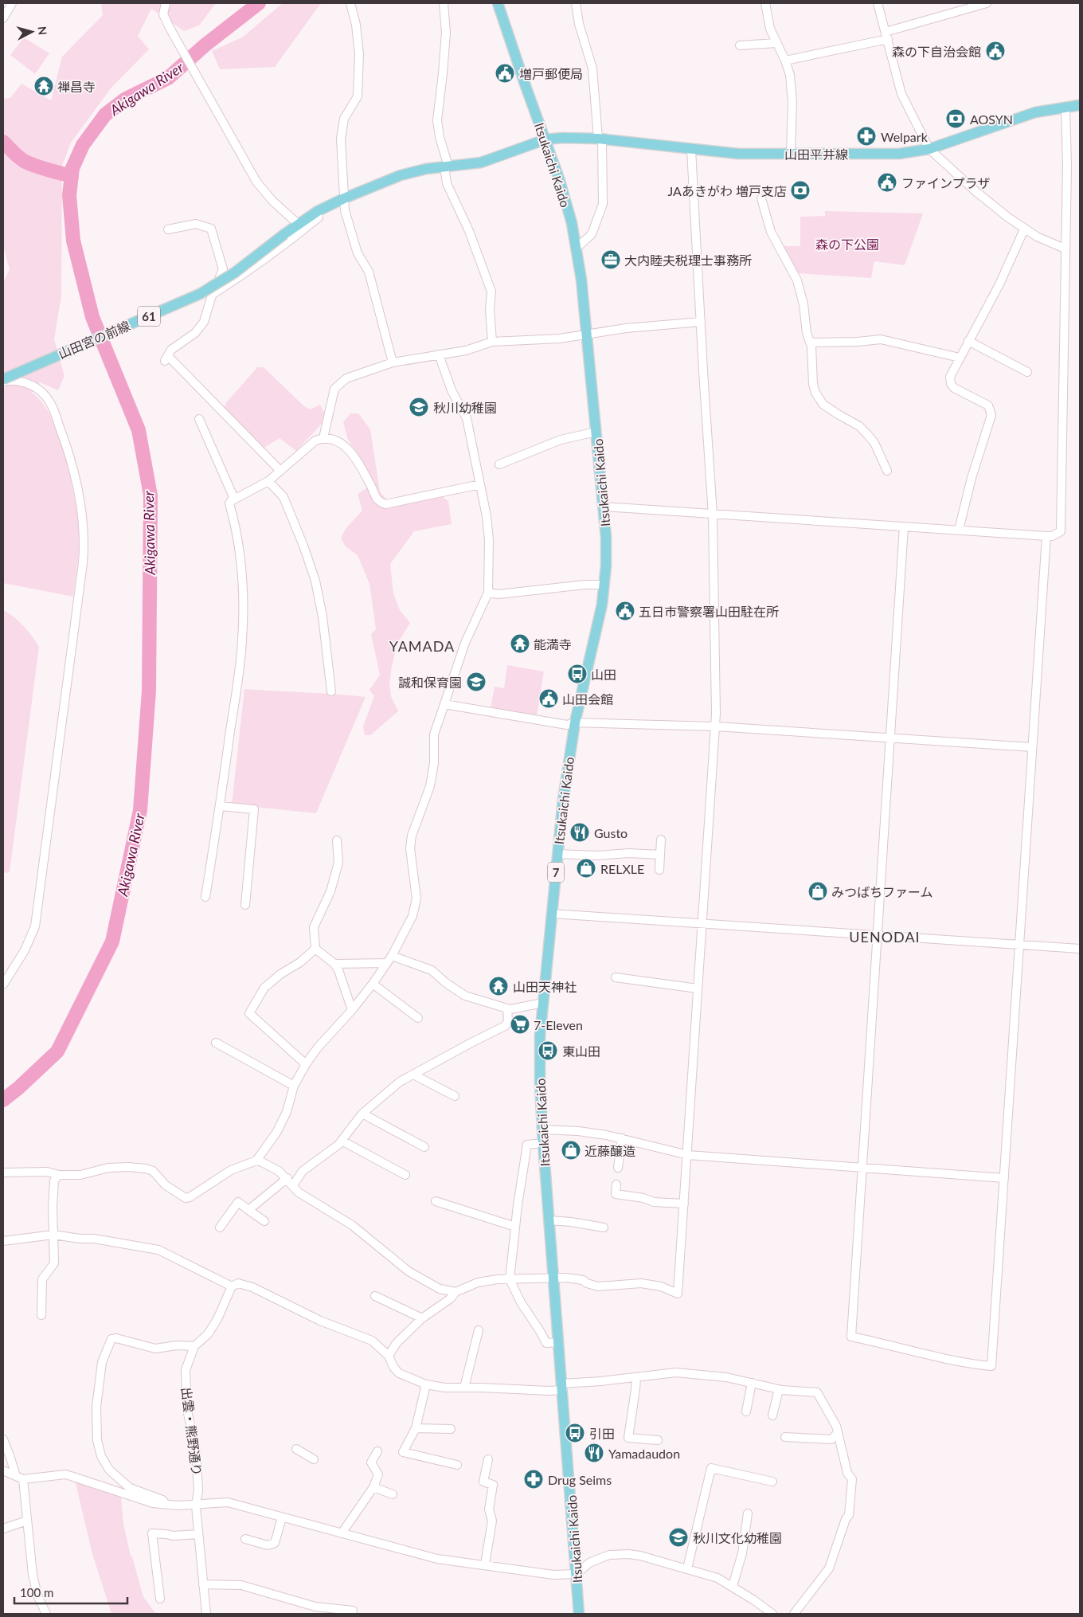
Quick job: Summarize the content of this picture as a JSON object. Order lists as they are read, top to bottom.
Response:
{
  "streets": {
    "main road": [
      "山田平井線",
      "Itsukaichi Kaido",
      "61",
      "山田宮の前線",
      "7"
    ],
    "street": ["出雲・熊野通り"]
  },
  "crossings": [
    ["山田平井線", "Itsukaichi Kaido"],
    ["山田平井線", "61"],
    ["Itsukaichi Kaido", "61"],
    ["61", "山田宮の前線"]
  ],
  "districts": ["YAMADA", "UENODAI"],
  "water": ["Akigawa River"],
  "parks": ["森の下公園"],
  "places": {
    "public building": [
      "森の下自治会館",
      "増戸郵便局",
      "ファインプラザ",
      "五日市警察署山田駐在所",
      "山田会館"
    ],
    "temple": ["禅昌寺", "能満寺", "山田天神社"],
    "bank": ["AOSYN", "JAあきがわ 増戸支店"],
    "pharmacy": ["Welpark", "Drug Seims"],
    "office": ["大内睦夫税理士事務所"],
    "school or university": ["秋川幼稚園", "誠和保育園", "秋川文化幼稚園"],
    "bus stop": ["山田", "東山田", "引田"],
    "restaurant": ["Gusto", "Yamadaudon"],
    "shop": ["RELXLE", "みつばちファーム", "近藤醸造"],
    "supermarket": ["7-Eleven"]
  },
  "scale_bar": "100 m",
  "north": "right"
}
